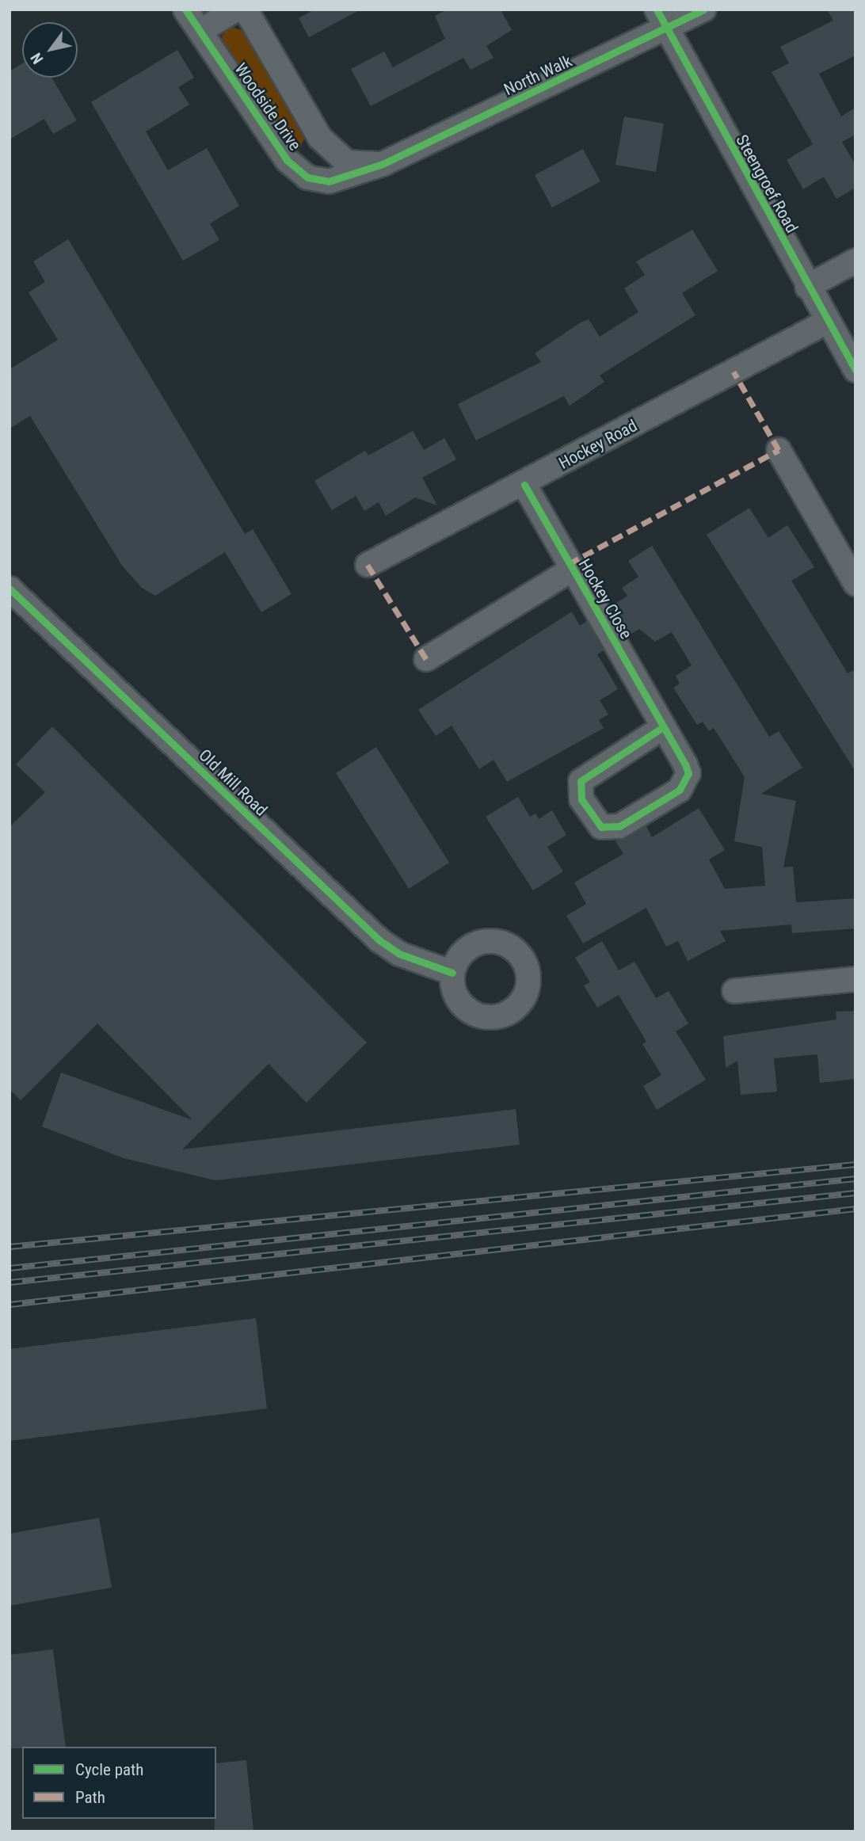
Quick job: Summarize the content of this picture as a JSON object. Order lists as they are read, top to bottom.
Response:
{
  "streets": {
    "street": [
      "North Walk",
      "Woodside Drive",
      "Steengroef Road",
      "Hockey Road",
      "Hockey Close",
      "Old Mill Road"
    ]
  },
  "crossings": [
    ["North Walk", "Woodside Drive"],
    ["North Walk", "Steengroef Road"],
    ["Steengroef Road", "Hockey Road"],
    ["Hockey Road", "Hockey Close"]
  ],
  "legend": ["Cycle path", "Path"],
  "north": "bottom left"
}
